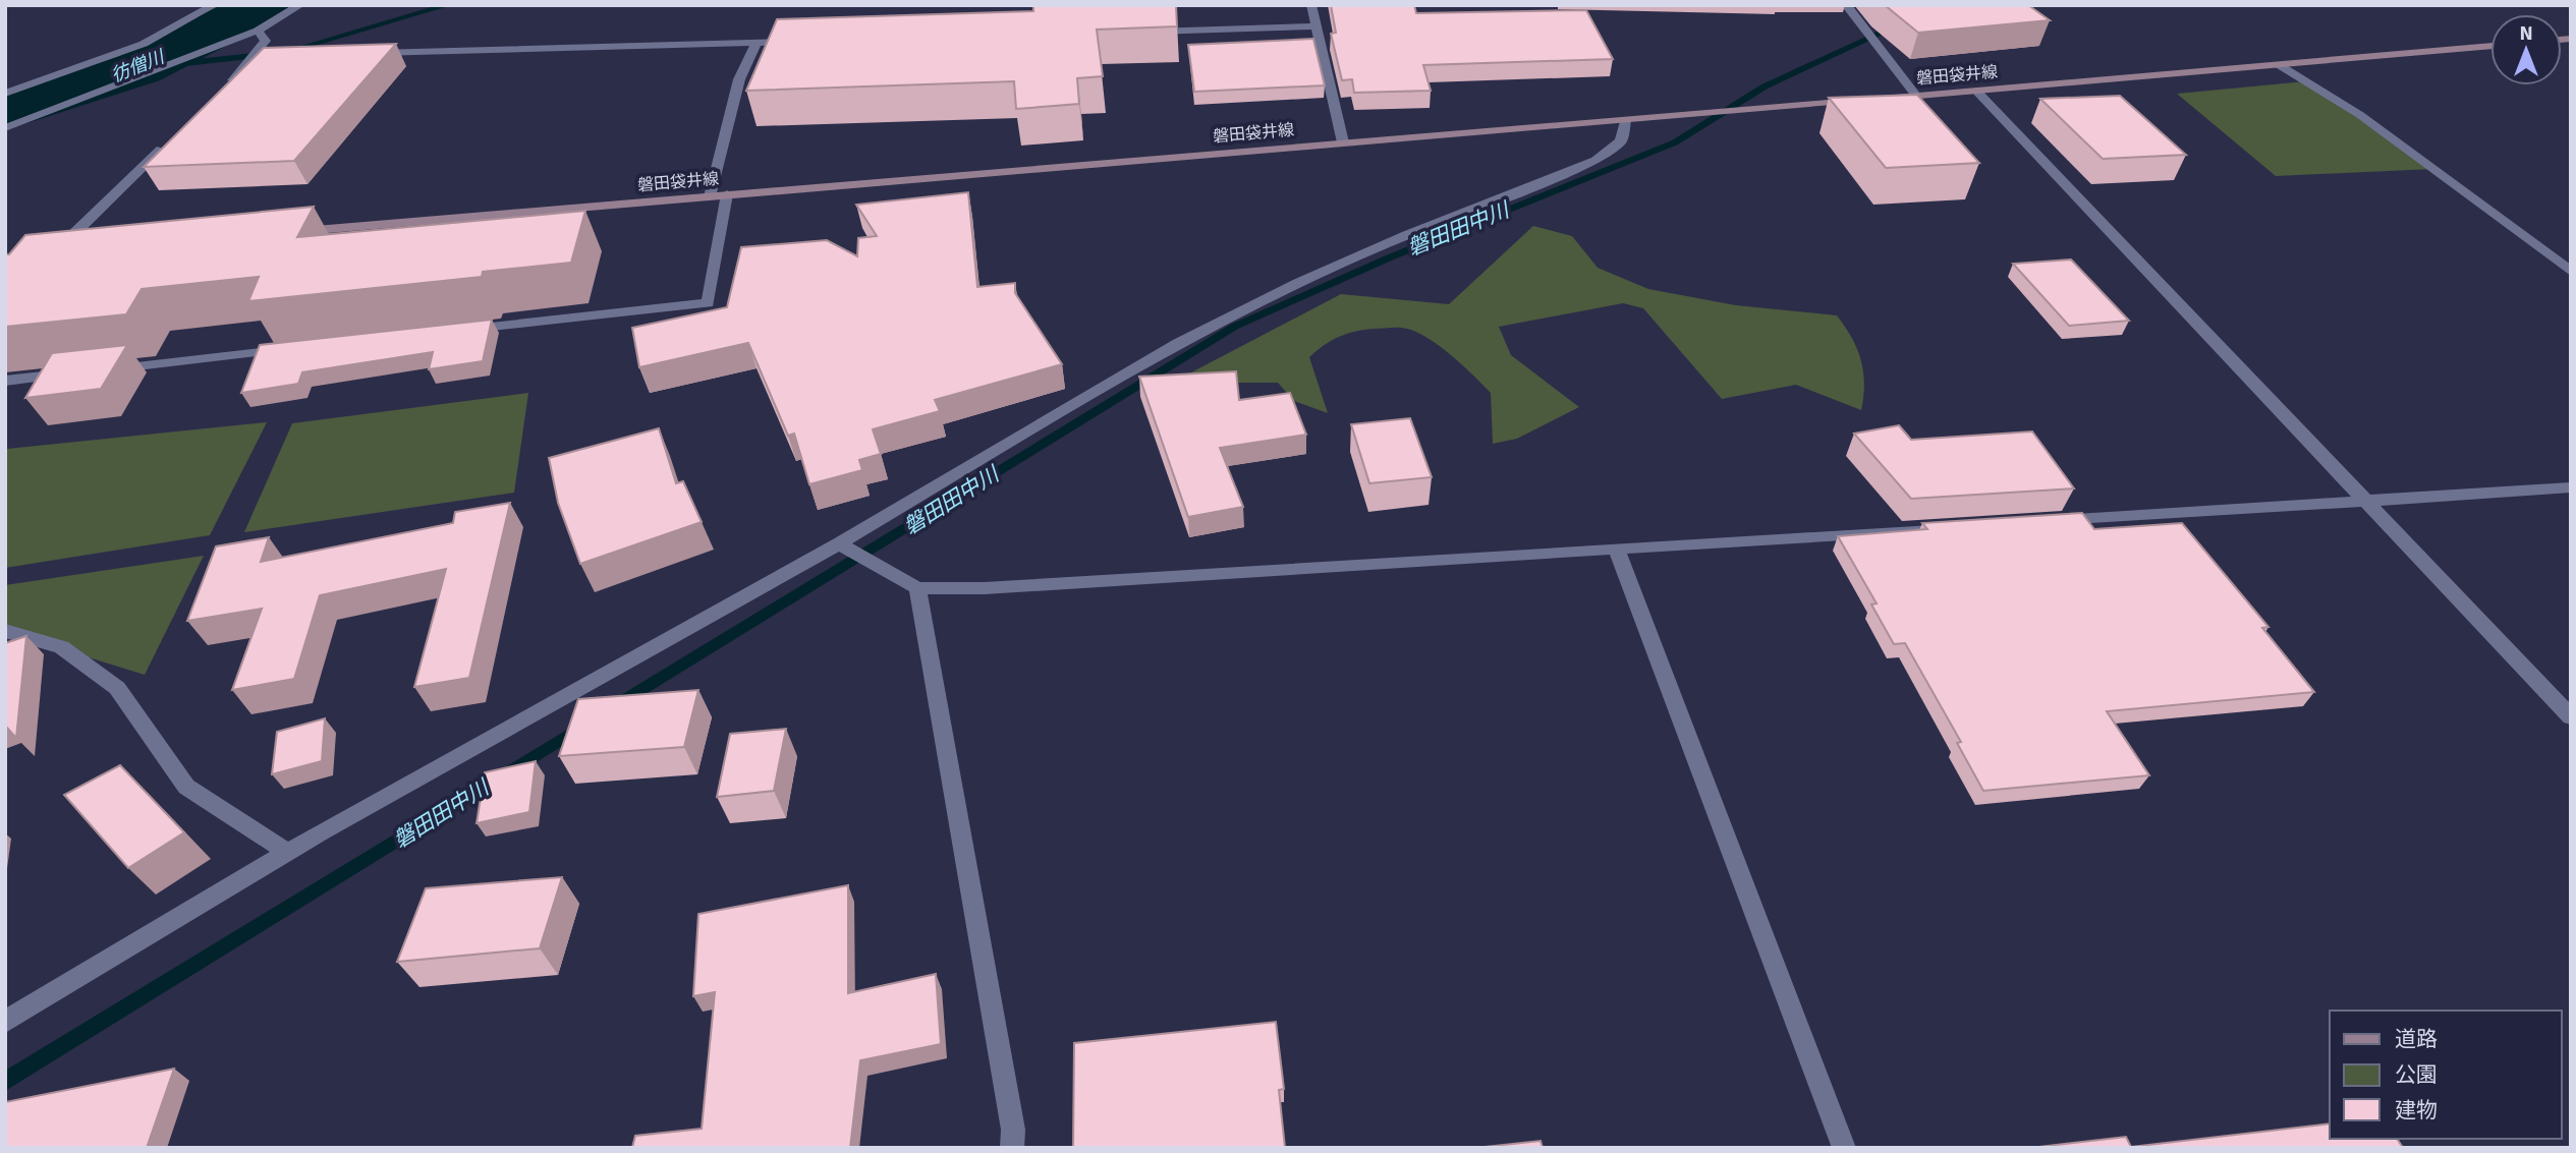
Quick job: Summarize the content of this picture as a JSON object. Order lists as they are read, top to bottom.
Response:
{
  "streets": {
    "main road": ["磐田袋井線"]
  },
  "water": ["彷僧川", "磐田田中川"],
  "legend": ["道路", "公園", "建物"],
  "north": "top"
}
